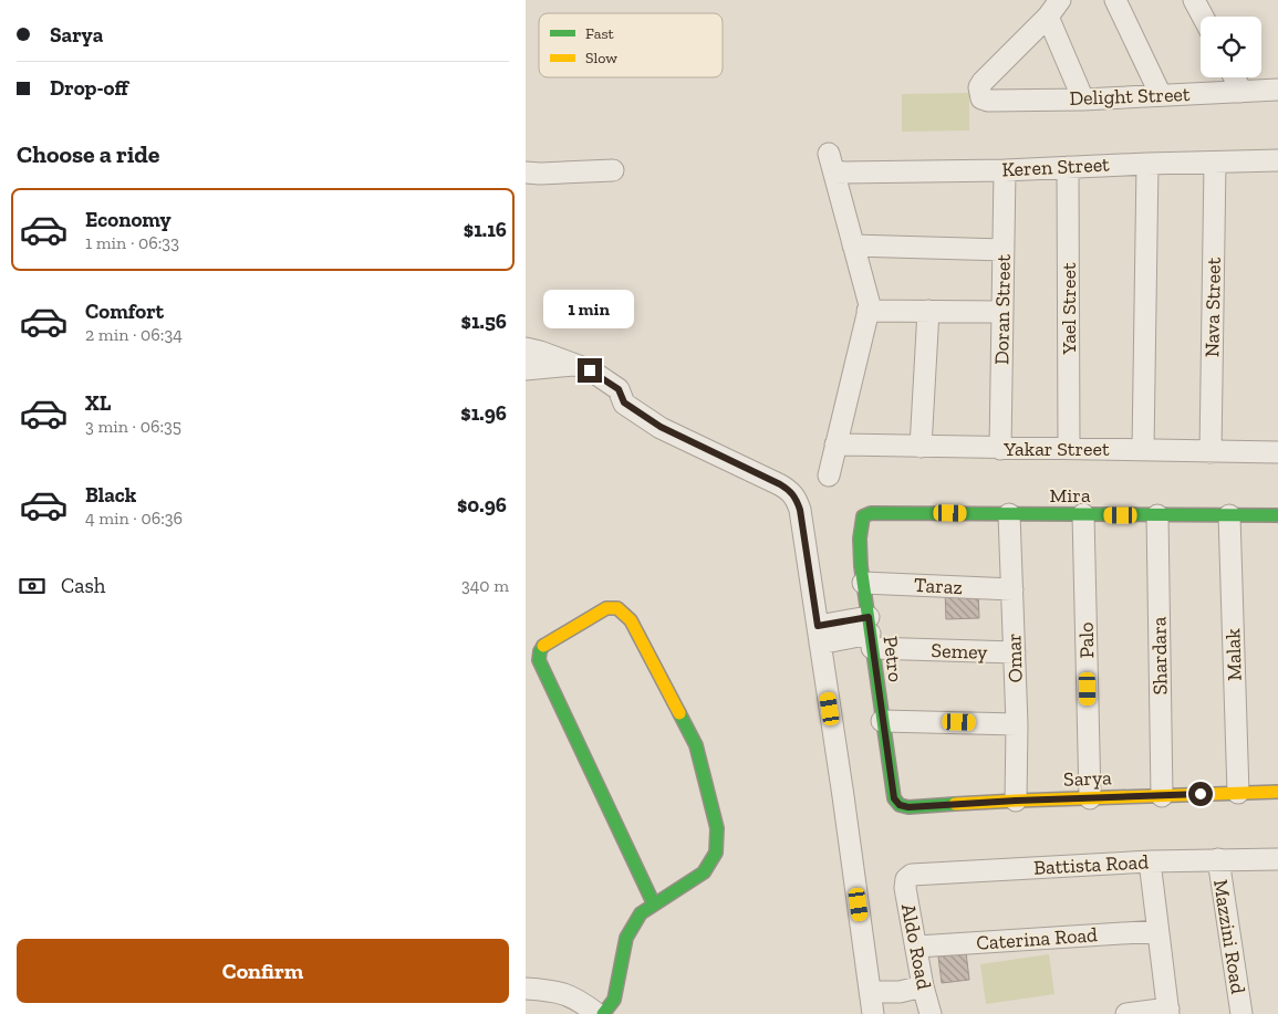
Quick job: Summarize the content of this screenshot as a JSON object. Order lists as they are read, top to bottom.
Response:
{
  "streets": {
    "street": [
      "Delight Street",
      "Keren Street",
      "Nava Street",
      "Yael Street",
      "Doran Street",
      "Yakar Street",
      "Mira",
      "Taraz",
      "Palo",
      "Semey",
      "Malak",
      "Shardara",
      "Omar",
      "Petro",
      "Sarya",
      "Battista Road",
      "Mazzini Road",
      "Caterina Road",
      "Aldo Road"
    ]
  },
  "crossings": [
    ["Keren Street", "Nava Street"],
    ["Keren Street", "Yael Street"],
    ["Keren Street", "Doran Street"],
    ["Nava Street", "Yakar Street"],
    ["Yael Street", "Yakar Street"],
    ["Doran Street", "Yakar Street"],
    ["Mira", "Palo"],
    ["Mira", "Malak"],
    ["Mira", "Shardara"],
    ["Mira", "Omar"],
    ["Mira", "Petro"],
    ["Taraz", "Omar"],
    ["Taraz", "Petro"],
    ["Palo", "Sarya"],
    ["Semey", "Omar"],
    ["Semey", "Petro"],
    ["Malak", "Sarya"],
    ["Shardara", "Sarya"],
    ["Omar", "Sarya"],
    ["Petro", "Sarya"],
    ["Battista Road", "Mazzini Road"],
    ["Battista Road", "Aldo Road"],
    ["Caterina Road", "Aldo Road"]
  ],
  "legend": ["Fast", "Slow"],
  "page": {
    "banner": ["Sarya", "Drop-off"],
    "heading": "Choose a ride",
    "list": [
      {
        "name": "Economy",
        "note": "1 min · 06:33",
        "value": "$1.16"
      },
      {
        "name": "Comfort",
        "note": "2 min · 06:34",
        "value": "$1.56"
      },
      {
        "name": "XL",
        "note": "3 min · 06:35",
        "value": "$1.96"
      },
      {
        "name": "Black",
        "note": "4 min · 06:36",
        "value": "$0.96"
      }
    ],
    "bubble": "1 min",
    "pay": ["Cash", "340 m"],
    "buttons": "Confirm"
  }
}
